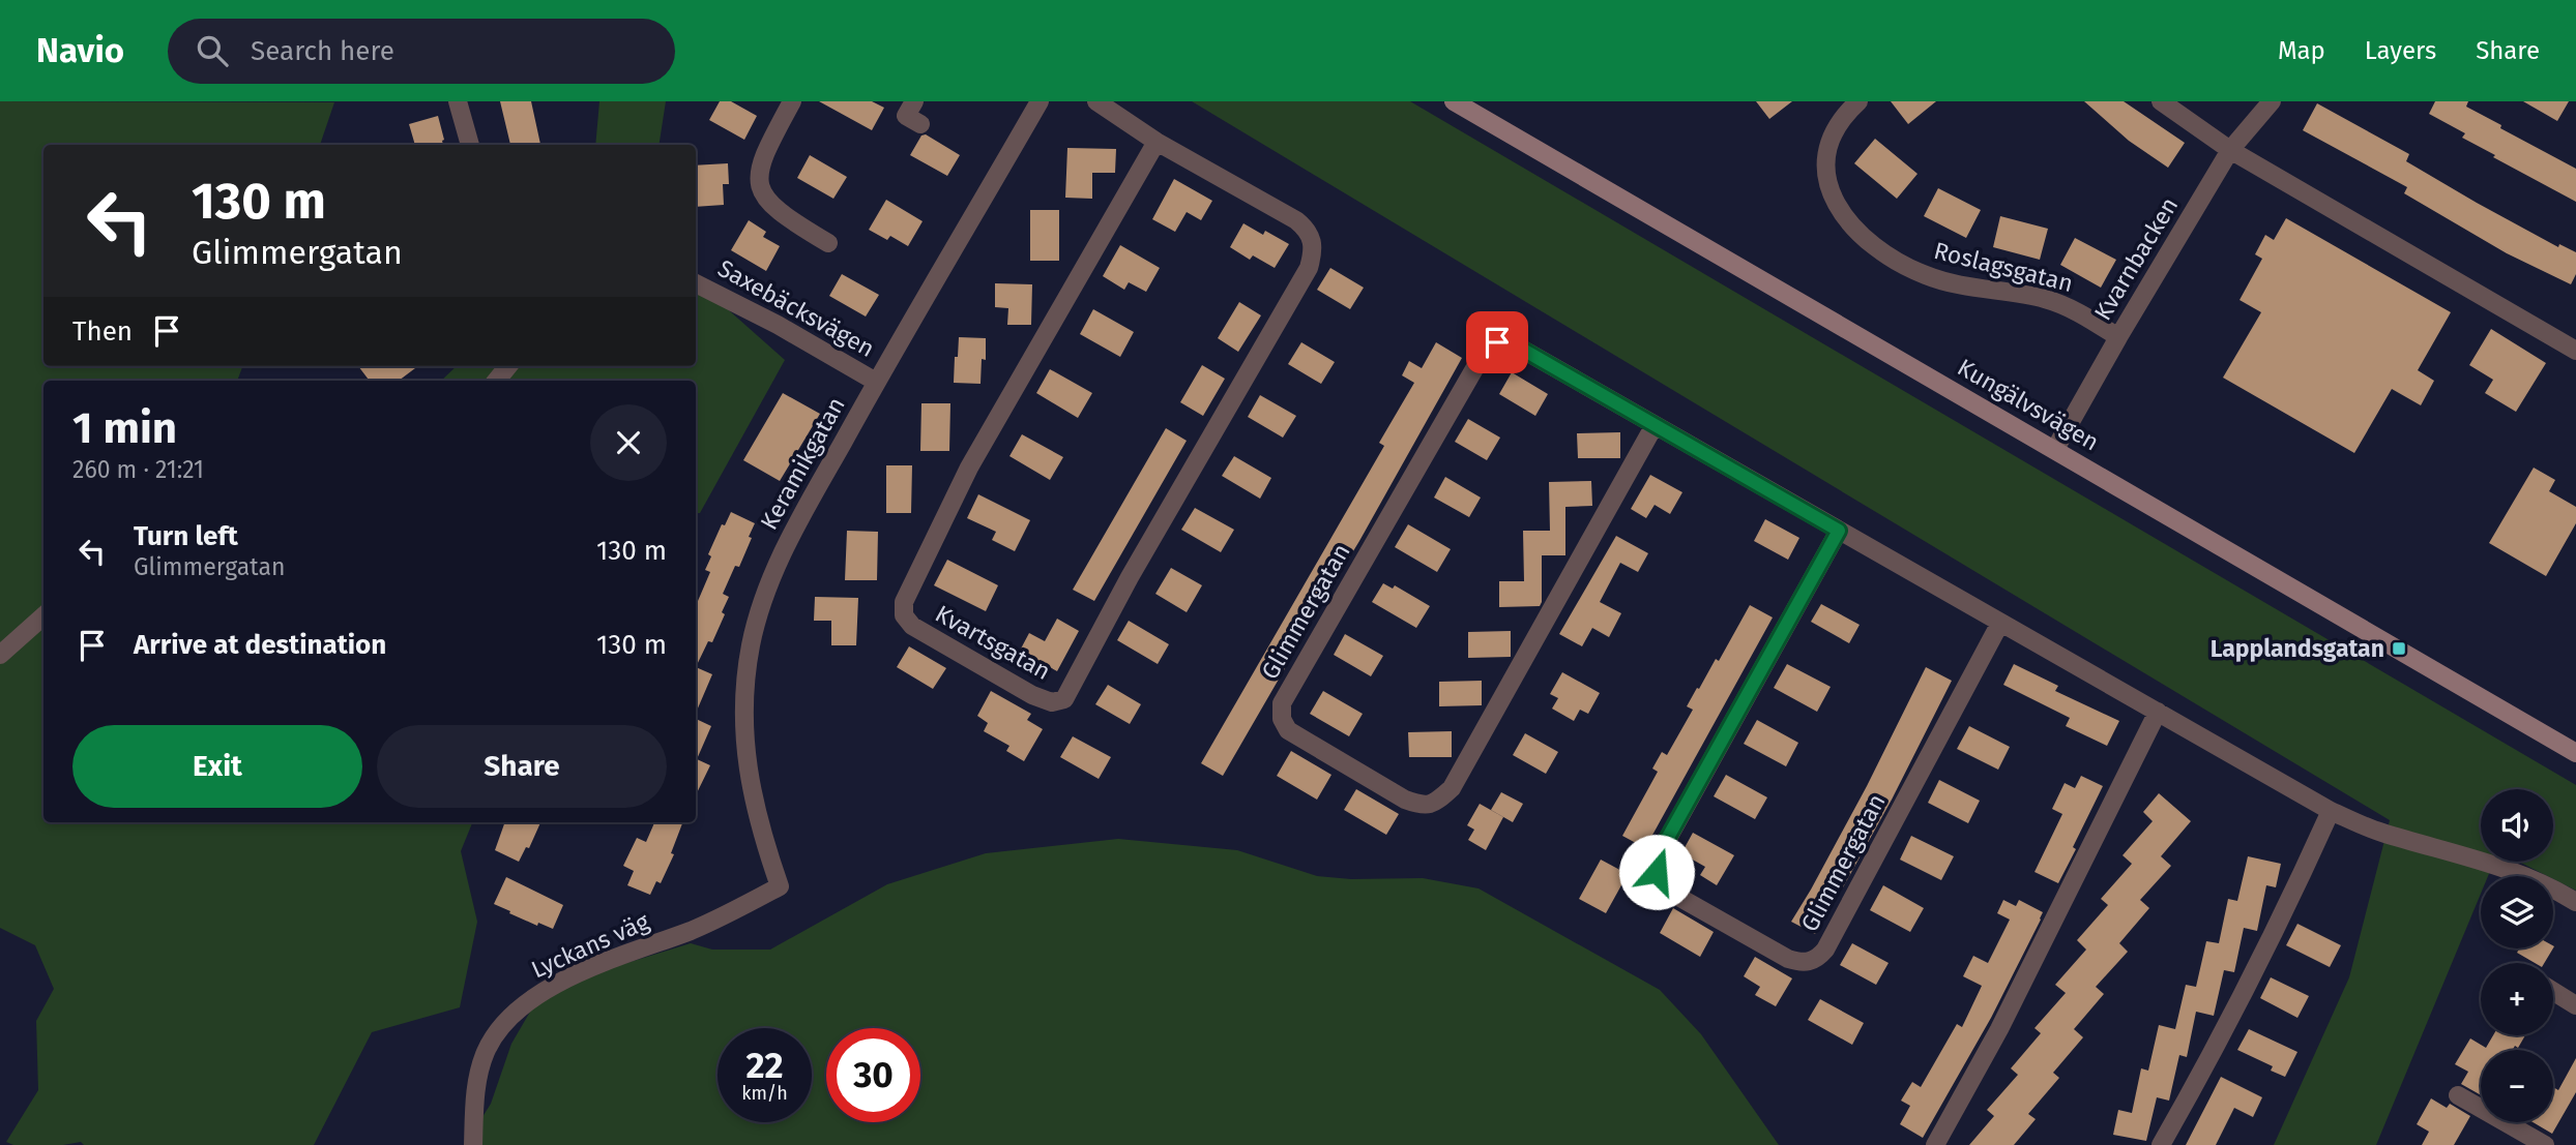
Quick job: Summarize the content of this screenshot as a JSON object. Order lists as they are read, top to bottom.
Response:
{
  "streets": {
    "main road": ["Kungälvsvägen"],
    "street": [
      "Kvarnbacken",
      "Roslagsgatan",
      "Saxebäcksvägen",
      "Keramikgatan",
      "Glimmergatan",
      "Kvartsgatan",
      "Lyckans väg"
    ]
  },
  "crossings": [
    ["Kvarnbacken", "Roslagsgatan"],
    ["Kvarnbacken", "Kungälvsvägen"],
    ["Saxebäcksvägen", "Keramikgatan"],
    ["Keramikgatan", "Lyckans väg"]
  ],
  "places": {
    "transit": ["Lapplandsgatan"]
  },
  "page": {
    "header": "Navio",
    "search": "Search here",
    "nav": ["Map", "Layers", "Share"],
    "turn": ["130 m", "Glimmergatan"],
    "then": "Then",
    "heading": ["1 min", "260 m · 21:21"],
    "list": [
      {
        "name": "Turn left",
        "note": "Glimmergatan",
        "value": "130 m"
      },
      {
        "name": "Arrive at destination",
        "value": "130 m"
      }
    ],
    "buttons": ["Exit", "Share"],
    "map_buttons": ["+", "−"],
    "speed": "22 km/h",
    "limit": "30"
  }
}
